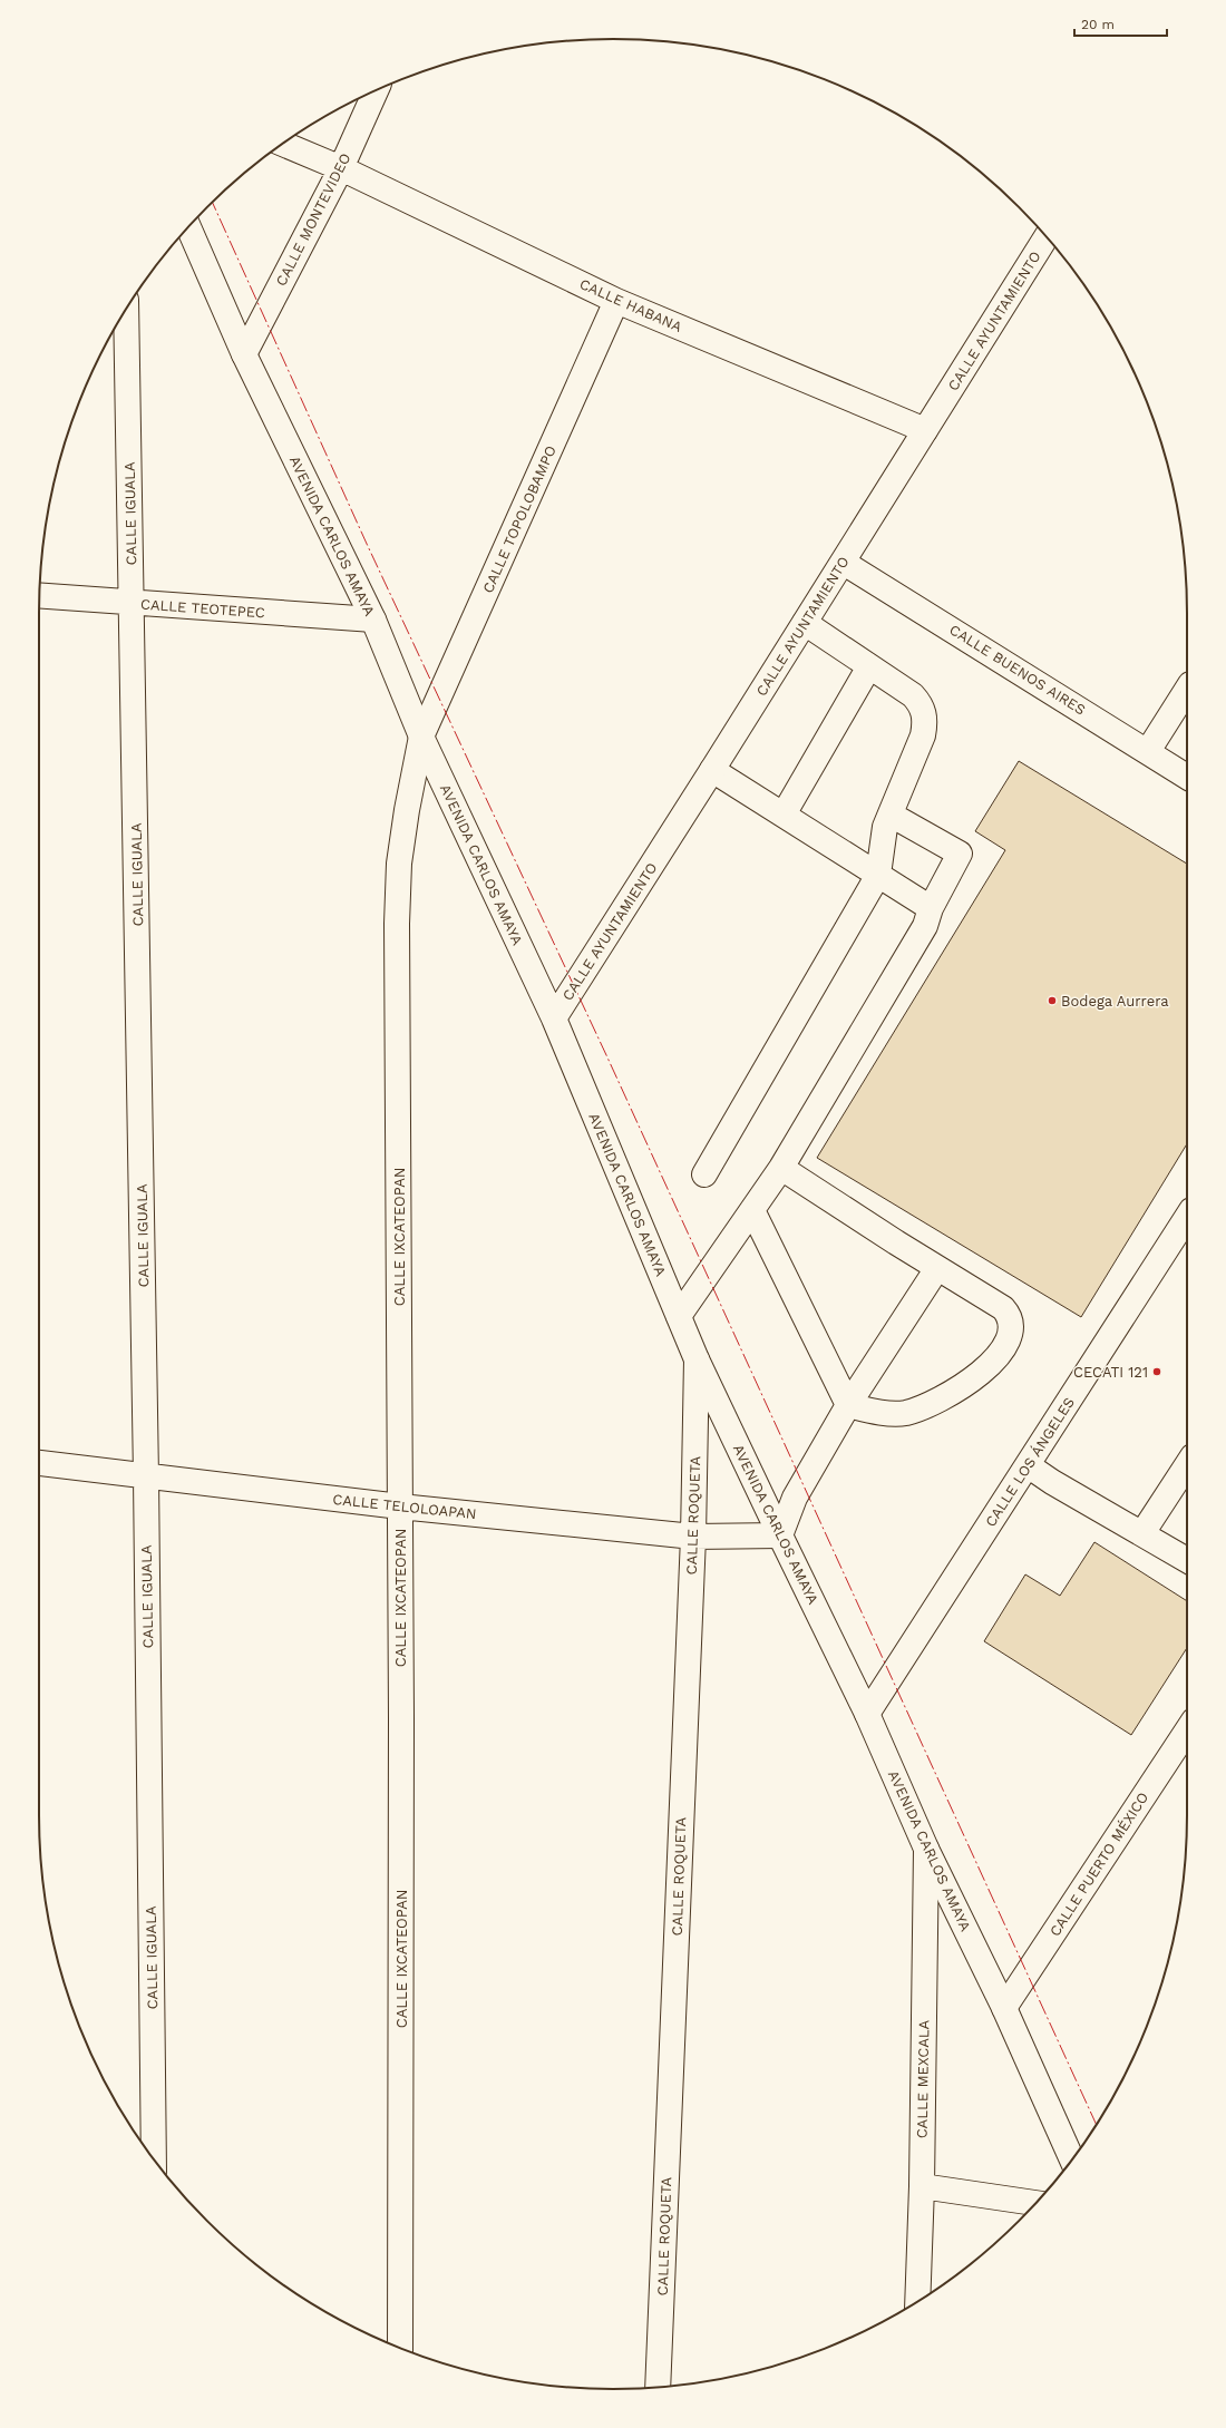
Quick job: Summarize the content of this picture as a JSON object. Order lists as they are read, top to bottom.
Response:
{
  "streets": {
    "street": [
      "CALLE MONTEVIDEO",
      "CALLE HABANA",
      "CALLE AYUNTAMIENTO",
      "CALLE IGUALA",
      "CALLE TOPOLOBAMPO",
      "AVENIDA CARLOS AMAYA",
      "CALLE TEOTEPEC",
      "CALLE BUENOS AIRES",
      "CALLE IXCATEOPAN",
      "CALLE LOS ÁNGELES",
      "CALLE TELOLOAPAN",
      "CALLE ROQUETA",
      "CALLE PUERTO MÉXICO",
      "CALLE MEXCALA"
    ]
  },
  "crossings": [
    ["CALLE MONTEVIDEO", "CALLE HABANA"],
    ["CALLE MONTEVIDEO", "AVENIDA CARLOS AMAYA"],
    ["CALLE HABANA", "CALLE AYUNTAMIENTO"],
    ["CALLE HABANA", "CALLE TOPOLOBAMPO"],
    ["CALLE AYUNTAMIENTO", "AVENIDA CARLOS AMAYA"],
    ["CALLE AYUNTAMIENTO", "CALLE BUENOS AIRES"],
    ["CALLE IGUALA", "CALLE TEOTEPEC"],
    ["CALLE IGUALA", "CALLE TELOLOAPAN"],
    ["CALLE TOPOLOBAMPO", "AVENIDA CARLOS AMAYA"],
    ["CALLE TOPOLOBAMPO", "CALLE IXCATEOPAN"],
    ["AVENIDA CARLOS AMAYA", "CALLE TEOTEPEC"],
    ["AVENIDA CARLOS AMAYA", "CALLE IXCATEOPAN"],
    ["AVENIDA CARLOS AMAYA", "CALLE LOS ÁNGELES"],
    ["AVENIDA CARLOS AMAYA", "CALLE TELOLOAPAN"],
    ["AVENIDA CARLOS AMAYA", "CALLE ROQUETA"],
    ["AVENIDA CARLOS AMAYA", "CALLE PUERTO MÉXICO"],
    ["AVENIDA CARLOS AMAYA", "CALLE MEXCALA"],
    ["CALLE IXCATEOPAN", "CALLE TELOLOAPAN"],
    ["CALLE TELOLOAPAN", "CALLE ROQUETA"]
  ],
  "places": ["Bodega Aurrera", "CECATI 121"],
  "scale_bar": "20 m"
}
